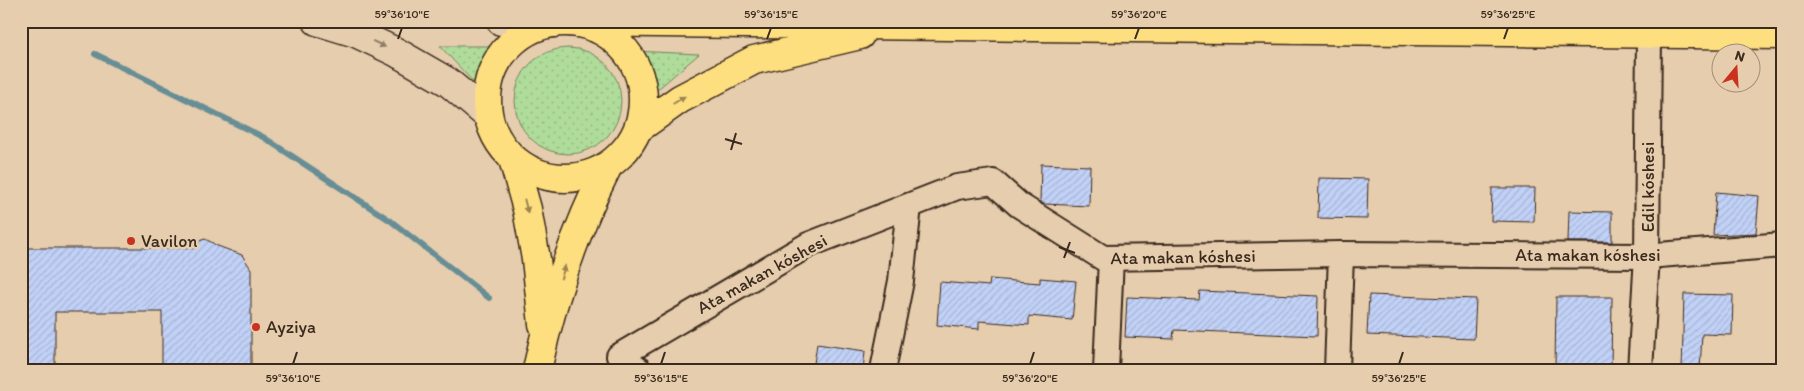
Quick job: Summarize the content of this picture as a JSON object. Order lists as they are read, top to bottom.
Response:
{
  "streets": {
    "street": ["Edil kóshesi", "Ata makan kóshesi"]
  },
  "crossings": [
    ["Edil kóshesi", "Ata makan kóshesi"]
  ],
  "places": ["Vavilon", "Ayziya"],
  "north": "top",
  "coordinates": [
    "59°36'10\"E",
    "59°36'15\"E",
    "59°36'20\"E",
    "59°36'25\"E"
  ]
}
